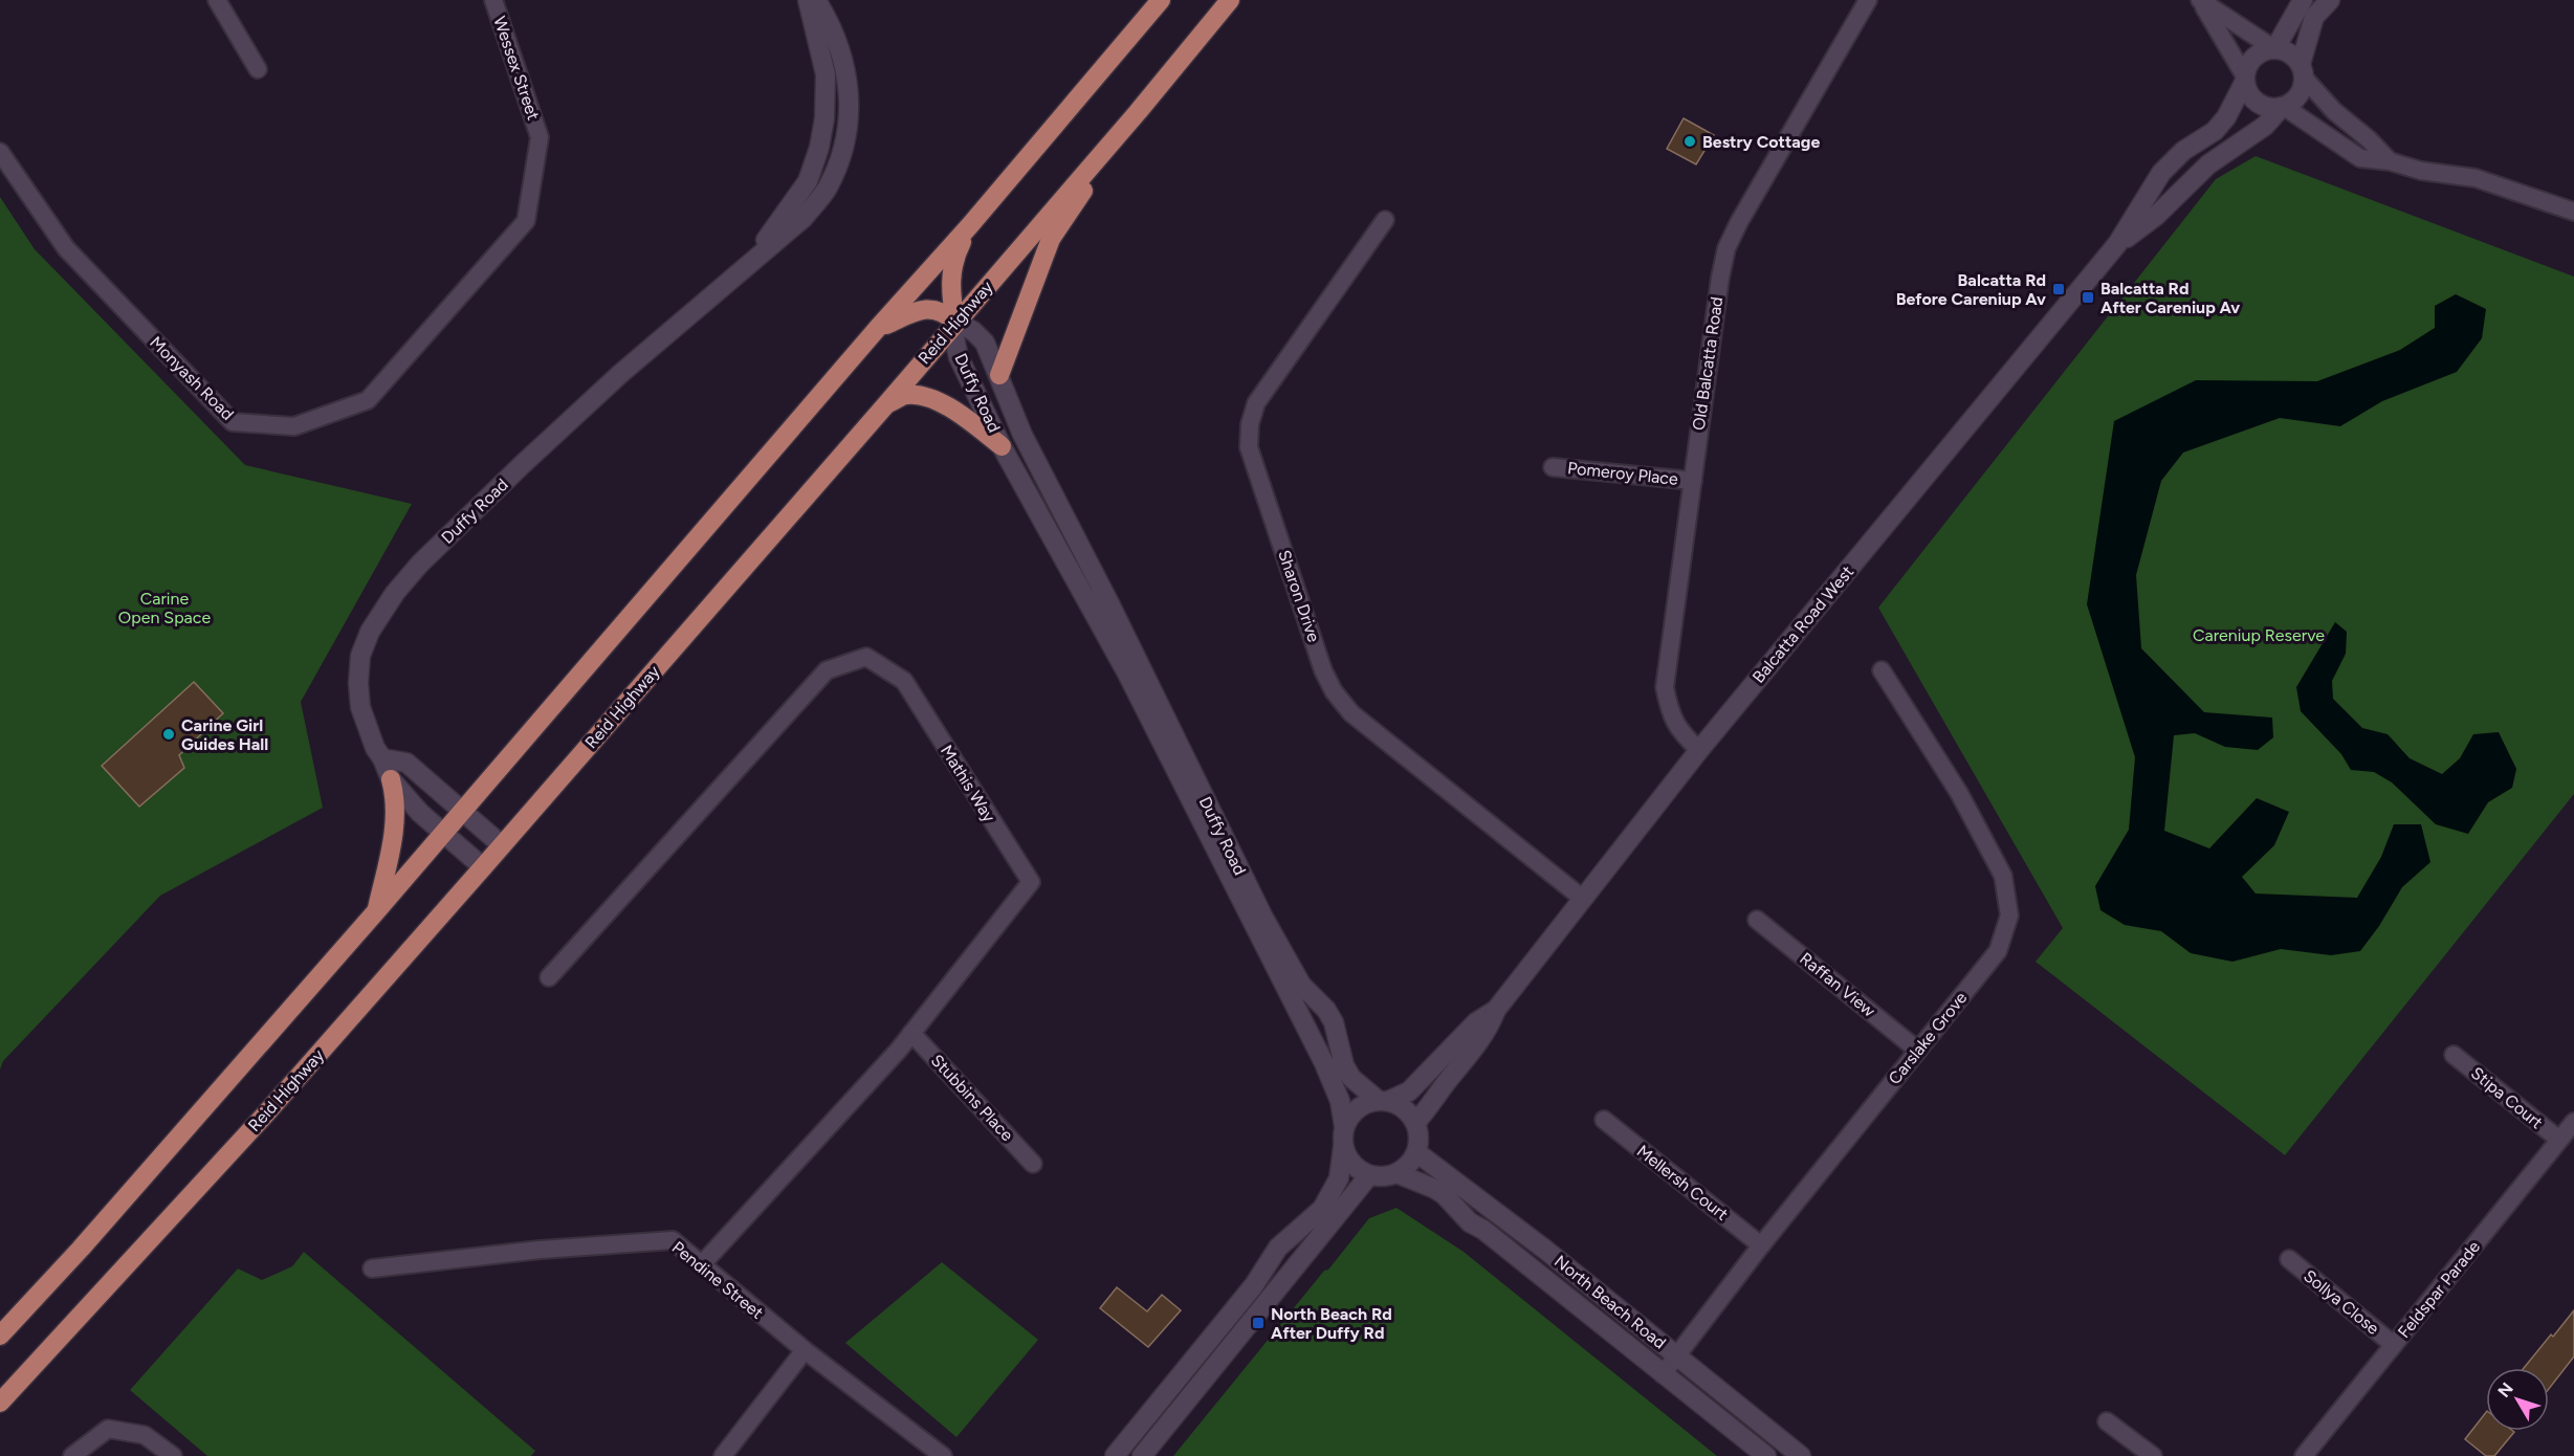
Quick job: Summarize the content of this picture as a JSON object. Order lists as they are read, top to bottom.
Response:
{
  "streets": {
    "highway": ["Reid Highway"],
    "main road": ["Duffy Road", "Balcatta Road West", "North Beach Road"],
    "street": [
      "Wessex Street",
      "Old Balcatta Road",
      "Monyash Road",
      "Pomeroy Place",
      "Sharon Drive",
      "Mathis Way",
      "Raffan View",
      "Carslake Grove",
      "Stubbins Place",
      "Stipa Court",
      "Mellersh Court",
      "Pendine Street",
      "Feldspar Parade",
      "Sollya Close"
    ]
  },
  "crossings": [
    ["Wessex Street", "Monyash Road"],
    ["Reid Highway", "Duffy Road"],
    ["Old Balcatta Road", "Pomeroy Place"],
    ["Old Balcatta Road", "Balcatta Road West"],
    ["Duffy Road", "Balcatta Road West"],
    ["Duffy Road", "North Beach Road"],
    ["Sharon Drive", "Balcatta Road West"],
    ["Balcatta Road West", "North Beach Road"],
    ["Mathis Way", "Stubbins Place"],
    ["Mathis Way", "Pendine Street"],
    ["Raffan View", "Carslake Grove"],
    ["Carslake Grove", "Mellersh Court"],
    ["Carslake Grove", "North Beach Road"],
    ["Stipa Court", "Feldspar Parade"],
    ["Feldspar Parade", "Sollya Close"]
  ],
  "parks": ["Carine Open Space", "Careniup Reserve"],
  "places": {
    "other": ["Bestry Cottage", "Carine Girl Guides Hall"],
    "transit": ["Balcatta Rd Before Careniup Av", "Balcatta Rd After Careniup Av", "North Beach Rd After Duffy Rd"]
  },
  "north": "top left"
}
